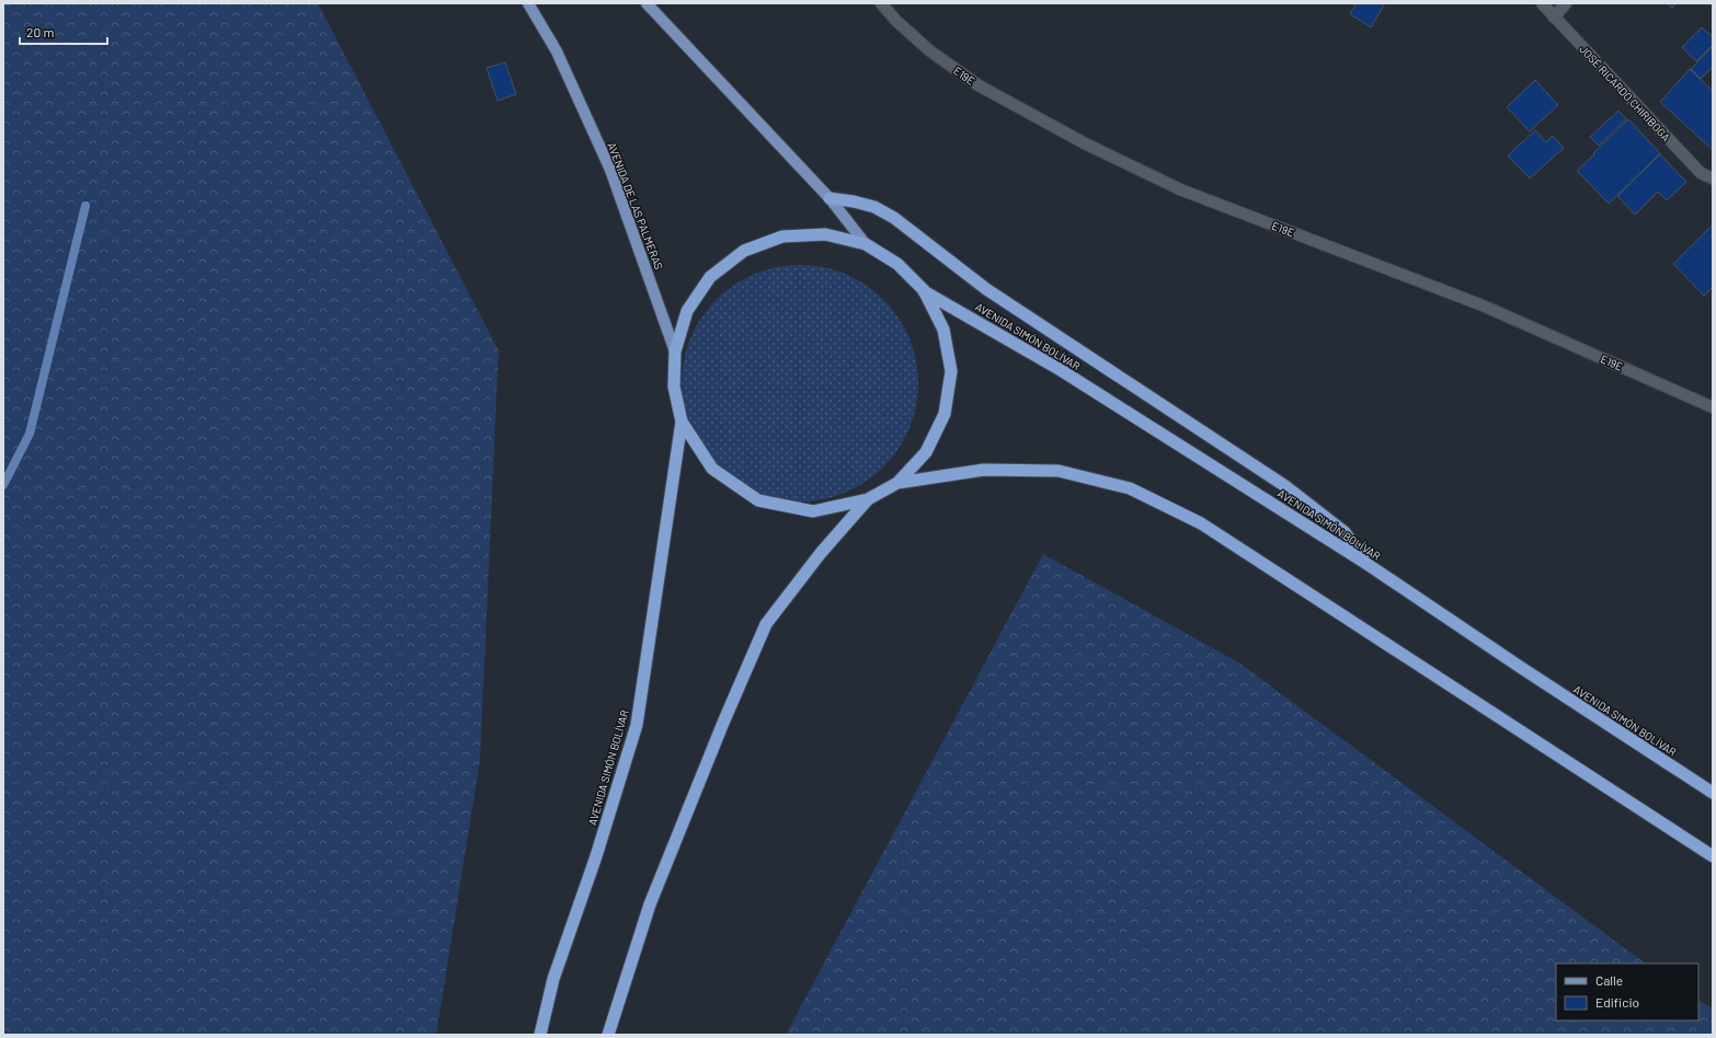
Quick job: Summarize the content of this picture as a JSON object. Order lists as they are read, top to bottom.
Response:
{
  "streets": {
    "highway": ["AVENIDA SIMÓN BOLÍVAR"],
    "main road": ["AVENIDA DE LAS PALMERAS"],
    "street": ["E19E", "JOSÉ RICARDO CHIRIBOGA"]
  },
  "legend": ["Calle", "Edificio"],
  "scale_bar": "20 m"
}
